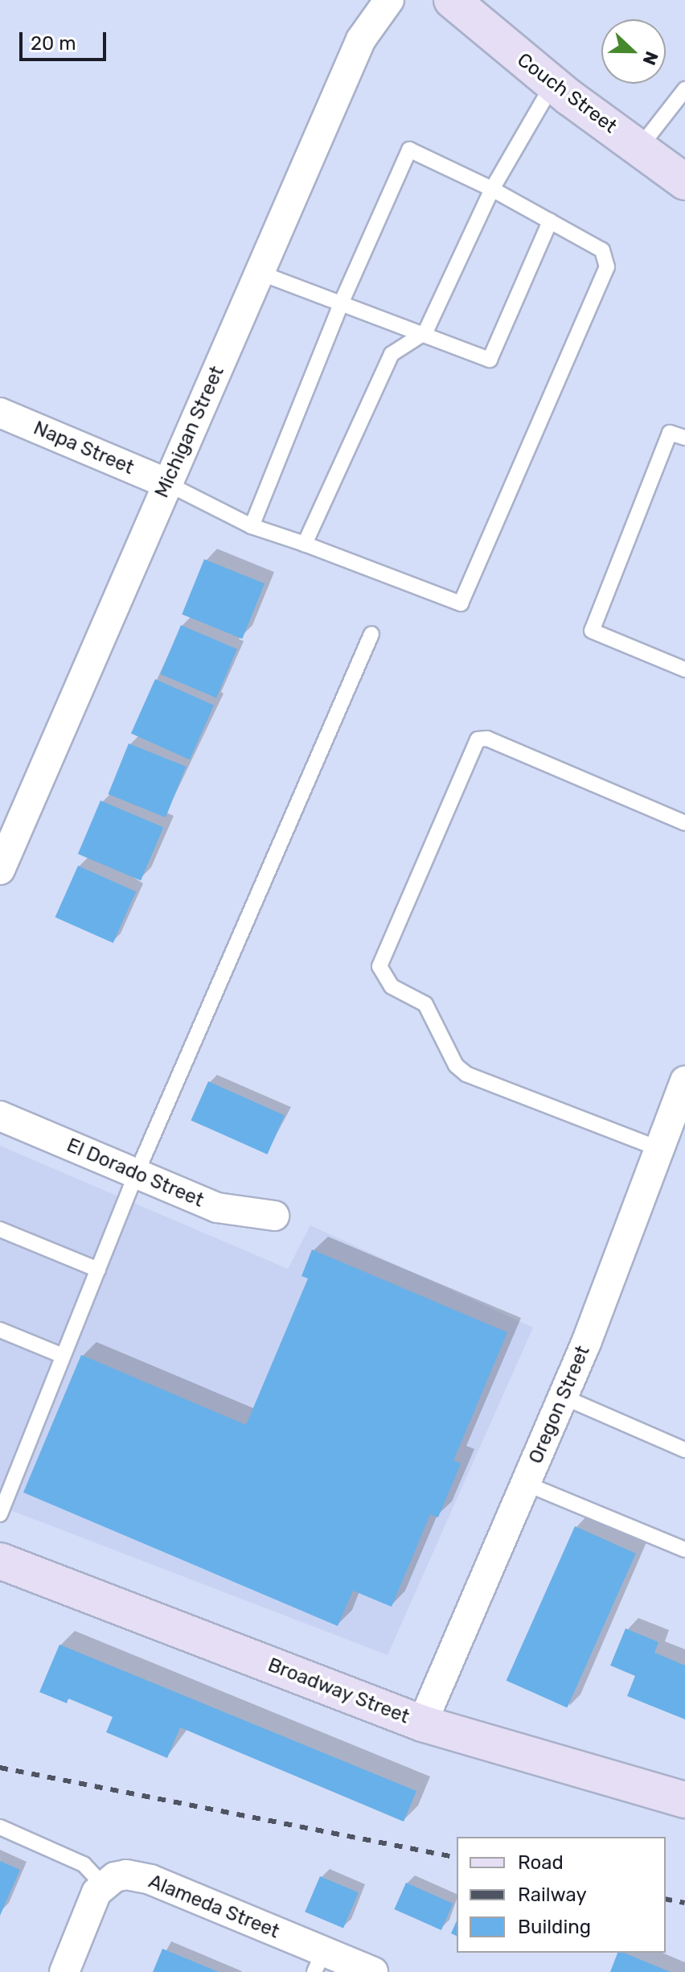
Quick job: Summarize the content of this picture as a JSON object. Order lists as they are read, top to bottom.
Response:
{
  "streets": {
    "main road": ["Couch Street", "Broadway Street"],
    "street": [
      "Michigan Street",
      "Napa Street",
      "El Dorado Street",
      "Oregon Street",
      "Alameda Street"
    ]
  },
  "crossings": [
    ["Michigan Street", "Napa Street"],
    ["Oregon Street", "Broadway Street"]
  ],
  "legend": ["Road", "Railway", "Building"],
  "scale_bar": "20 m",
  "north": "right"
}
